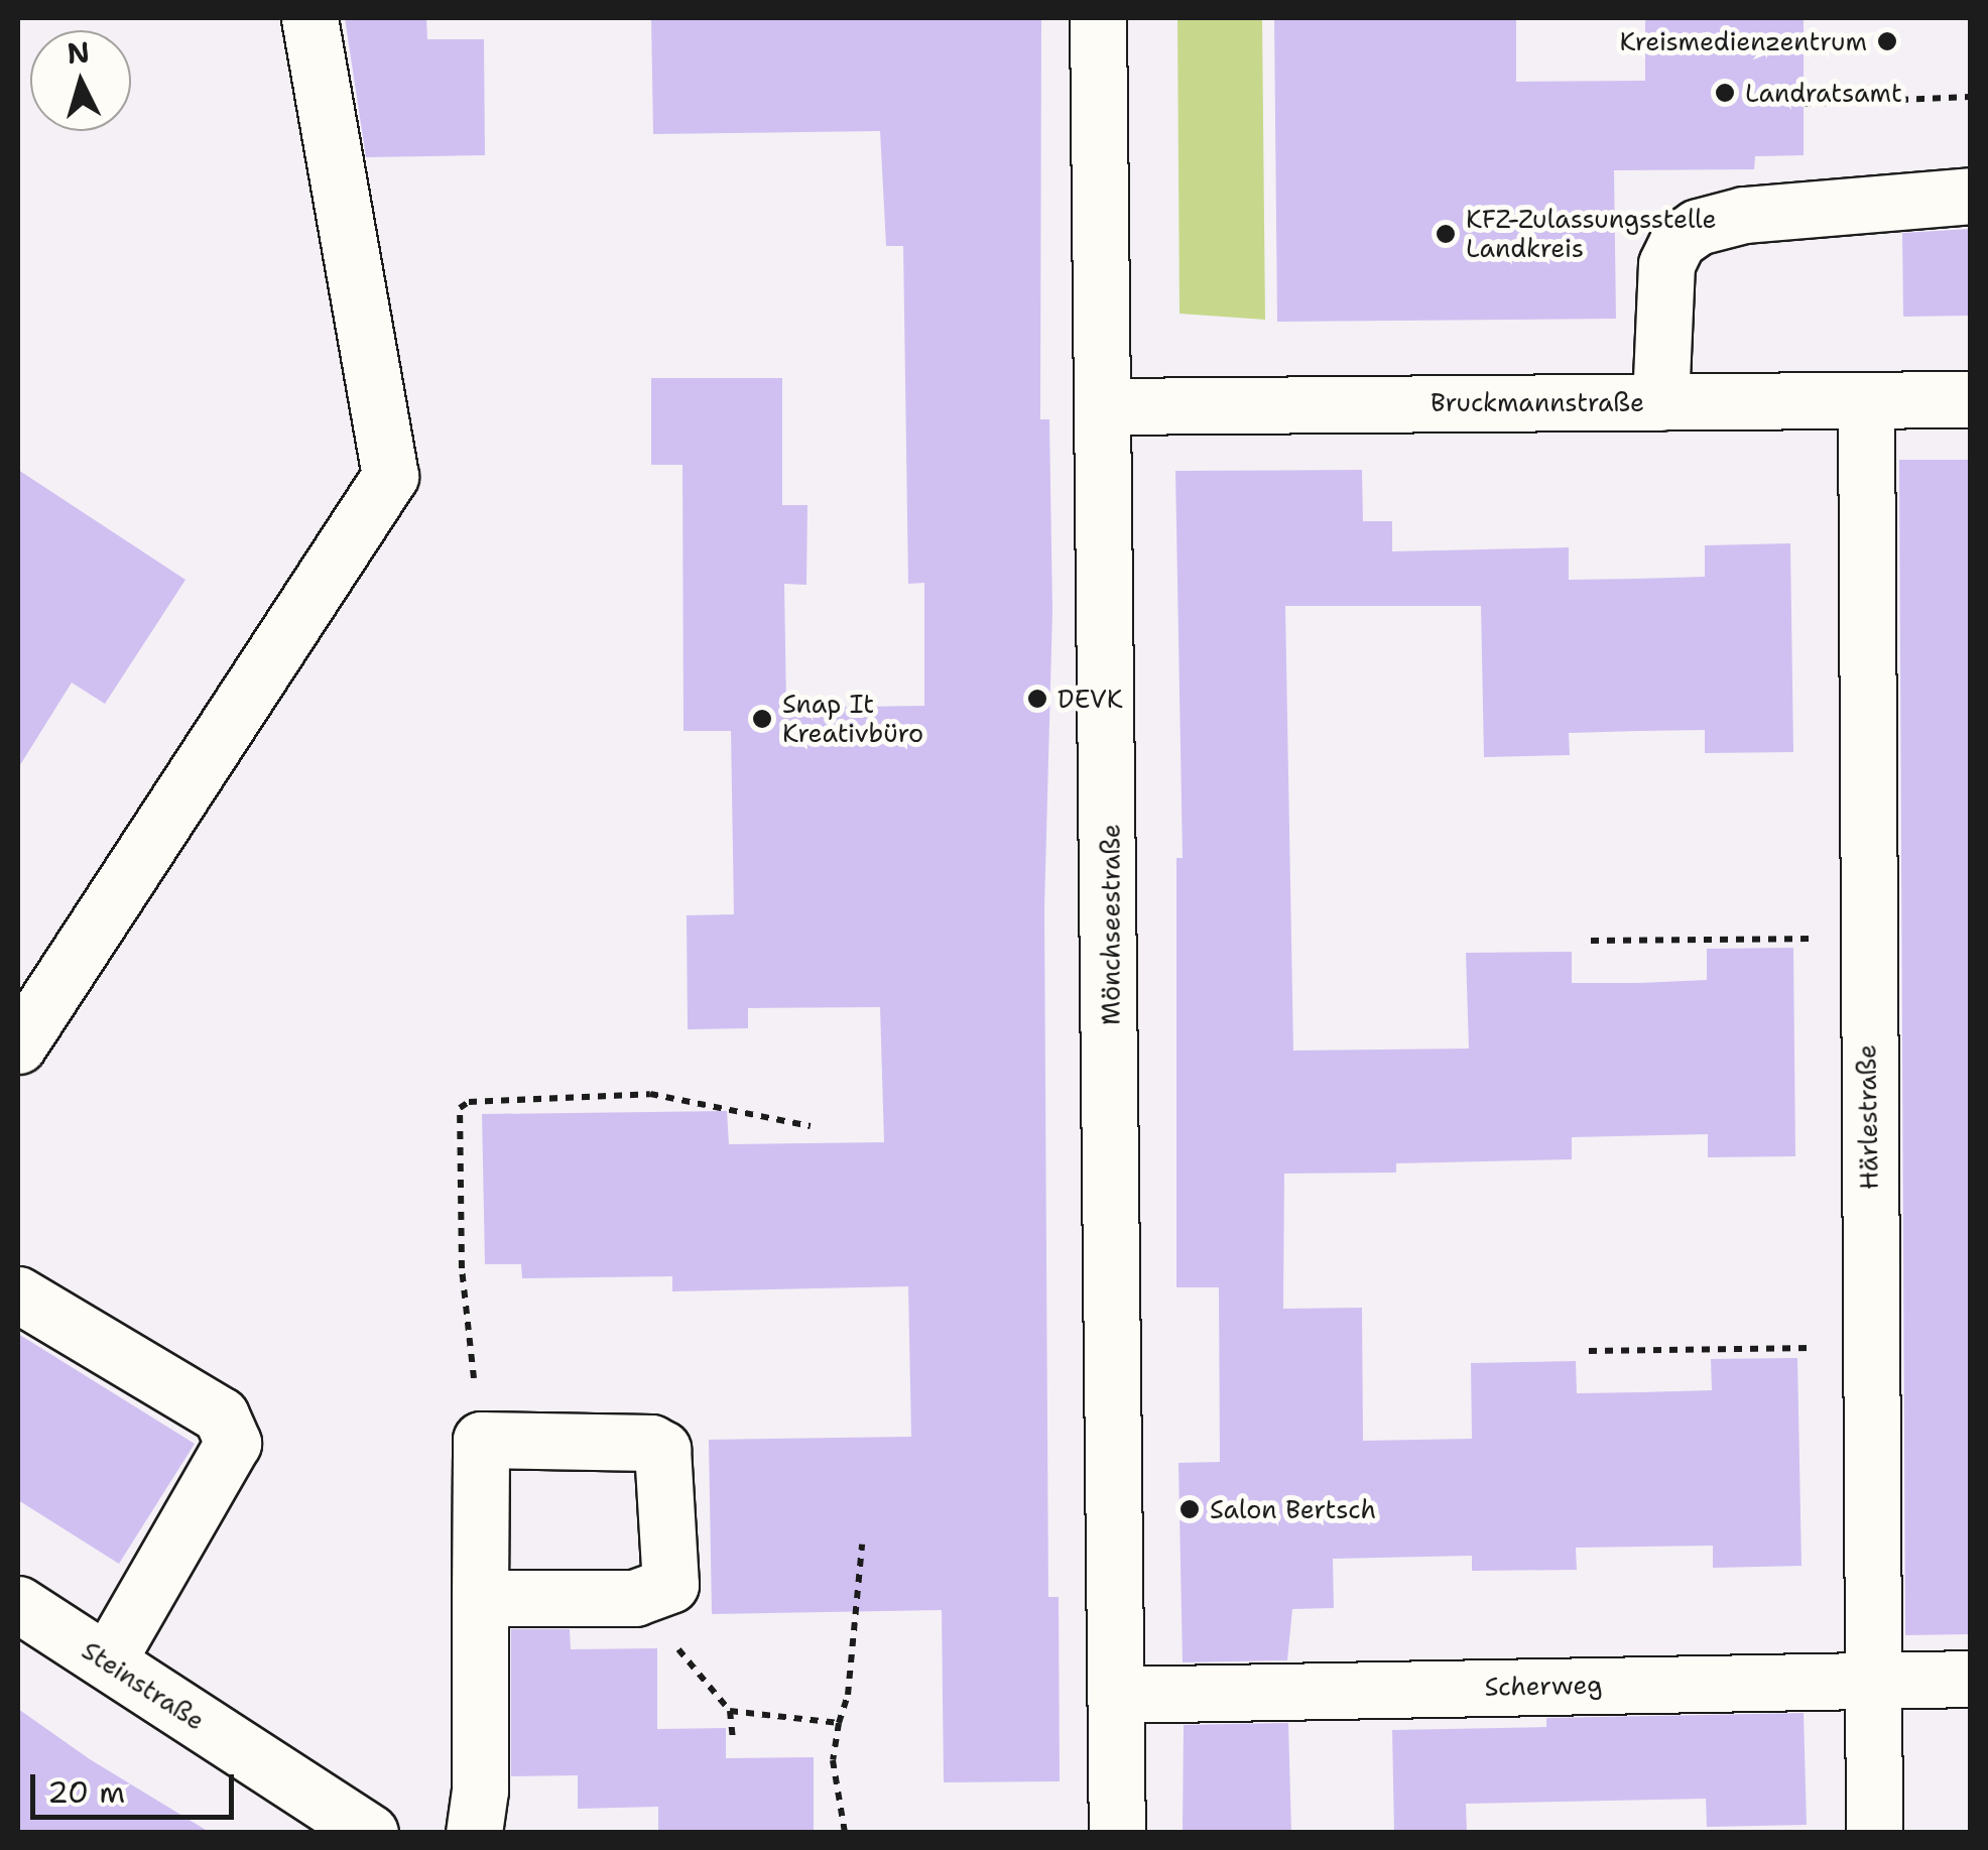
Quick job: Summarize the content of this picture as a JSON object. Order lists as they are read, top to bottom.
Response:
{
  "streets": {
    "street": [
      "Bruckmannstraße",
      "Mönchseestraße",
      "Härlestraße",
      "Steinstraße",
      "Scherweg"
    ]
  },
  "crossings": [
    ["Bruckmannstraße", "Mönchseestraße"],
    ["Bruckmannstraße", "Härlestraße"],
    ["Mönchseestraße", "Scherweg"],
    ["Härlestraße", "Scherweg"]
  ],
  "places": [
    "Kreismedienzentrum",
    "Landratsamt",
    "KFZ-Zulassungsstelle Landkreis",
    "DEVK",
    "Snap It Kreativbüro",
    "Salon Bertsch"
  ],
  "scale_bar": "20 m",
  "north": "top"
}
